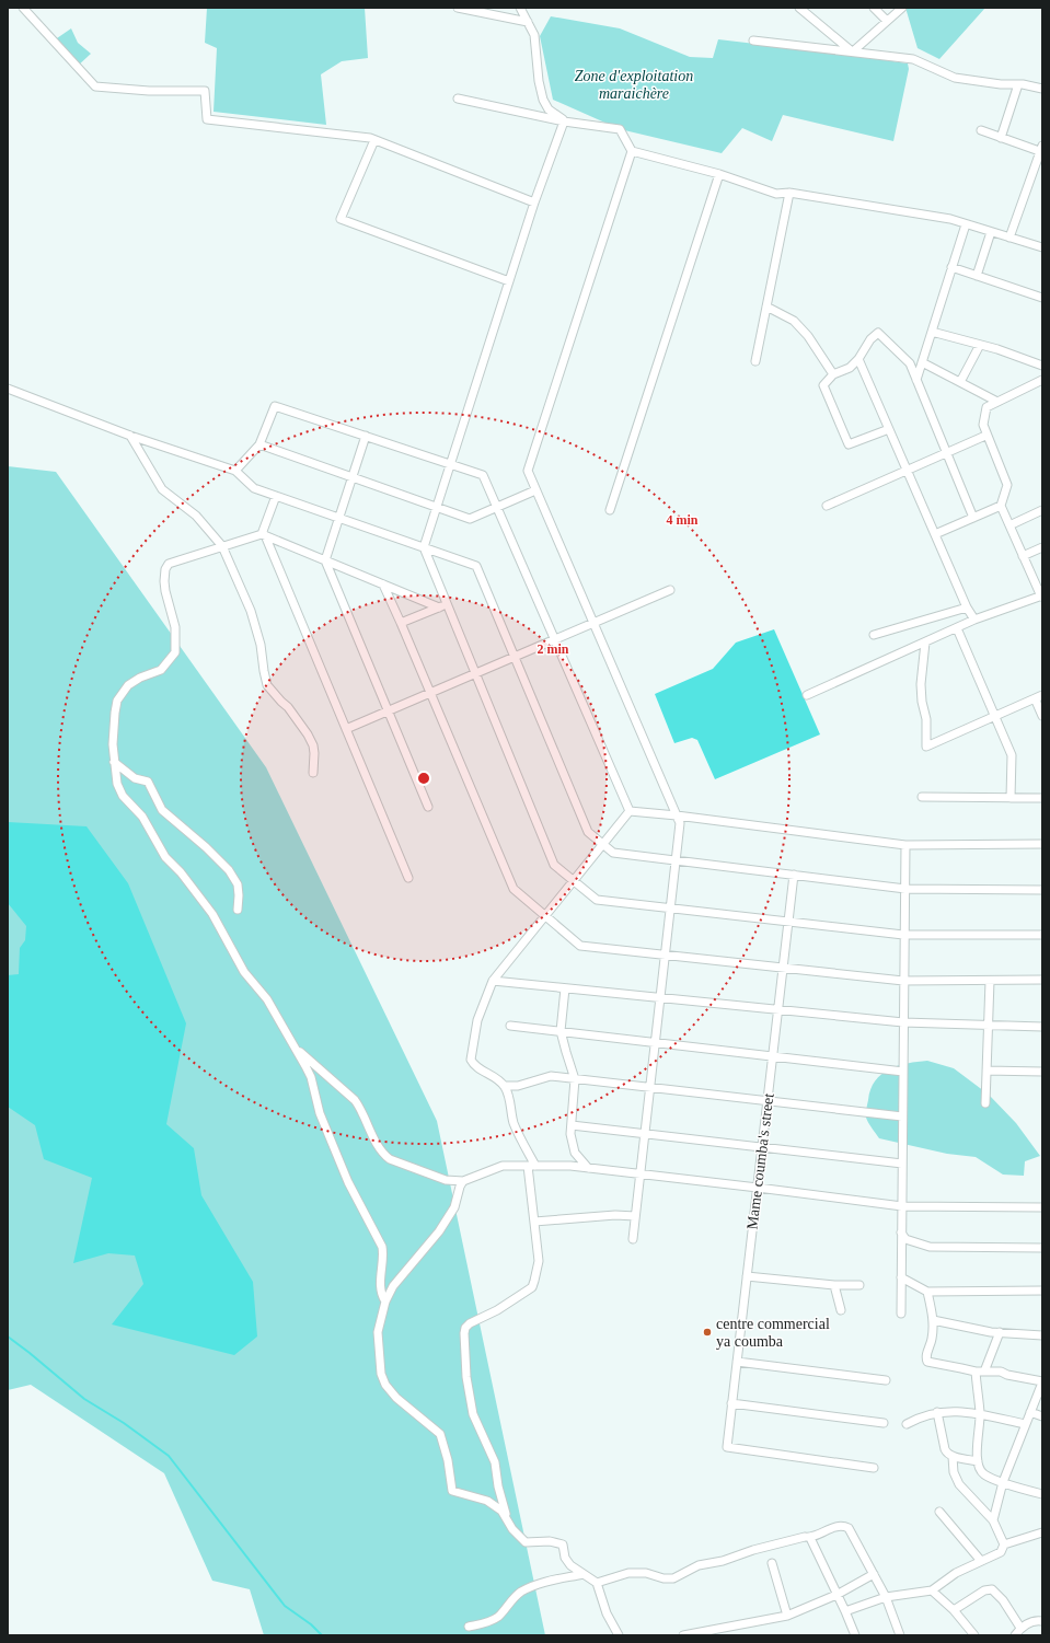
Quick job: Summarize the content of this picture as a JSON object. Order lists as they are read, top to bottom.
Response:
{
  "streets": {
    "street": ["Mame coumba's street"]
  },
  "parks": ["Zone d'exploitation maraichère"],
  "places": ["centre commercial ya coumba"],
  "rings": ["4 min", "2 min"]
}
